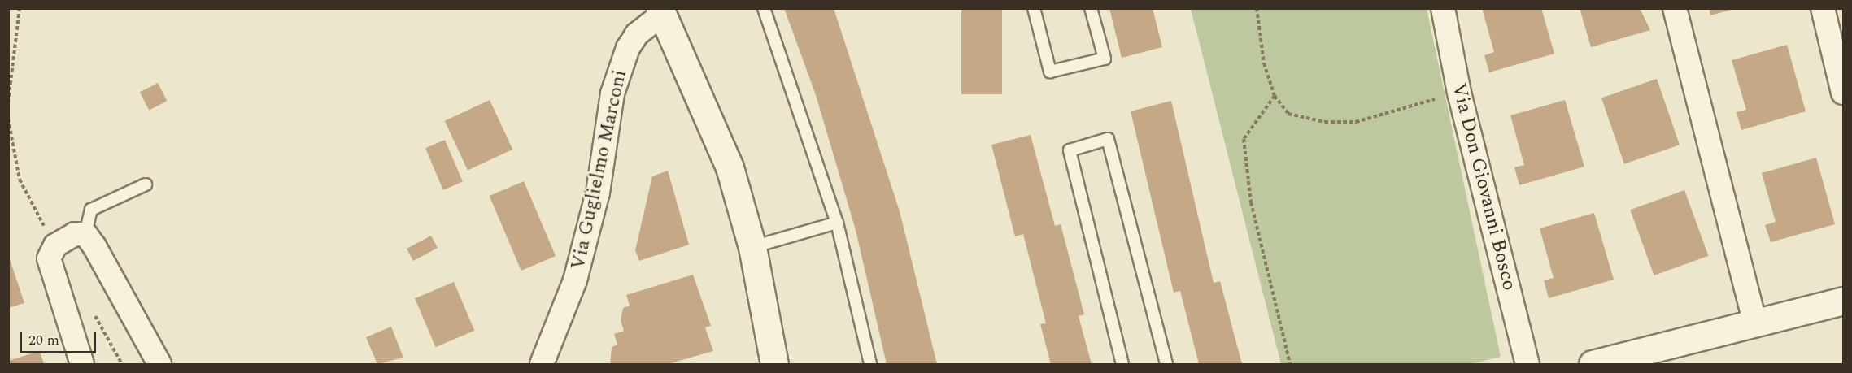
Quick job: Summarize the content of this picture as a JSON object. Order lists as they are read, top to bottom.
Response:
{
  "streets": {
    "street": ["Via Guglielmo Marconi", "Via Don Giovanni Bosco"]
  },
  "scale_bar": "20 m"
}
